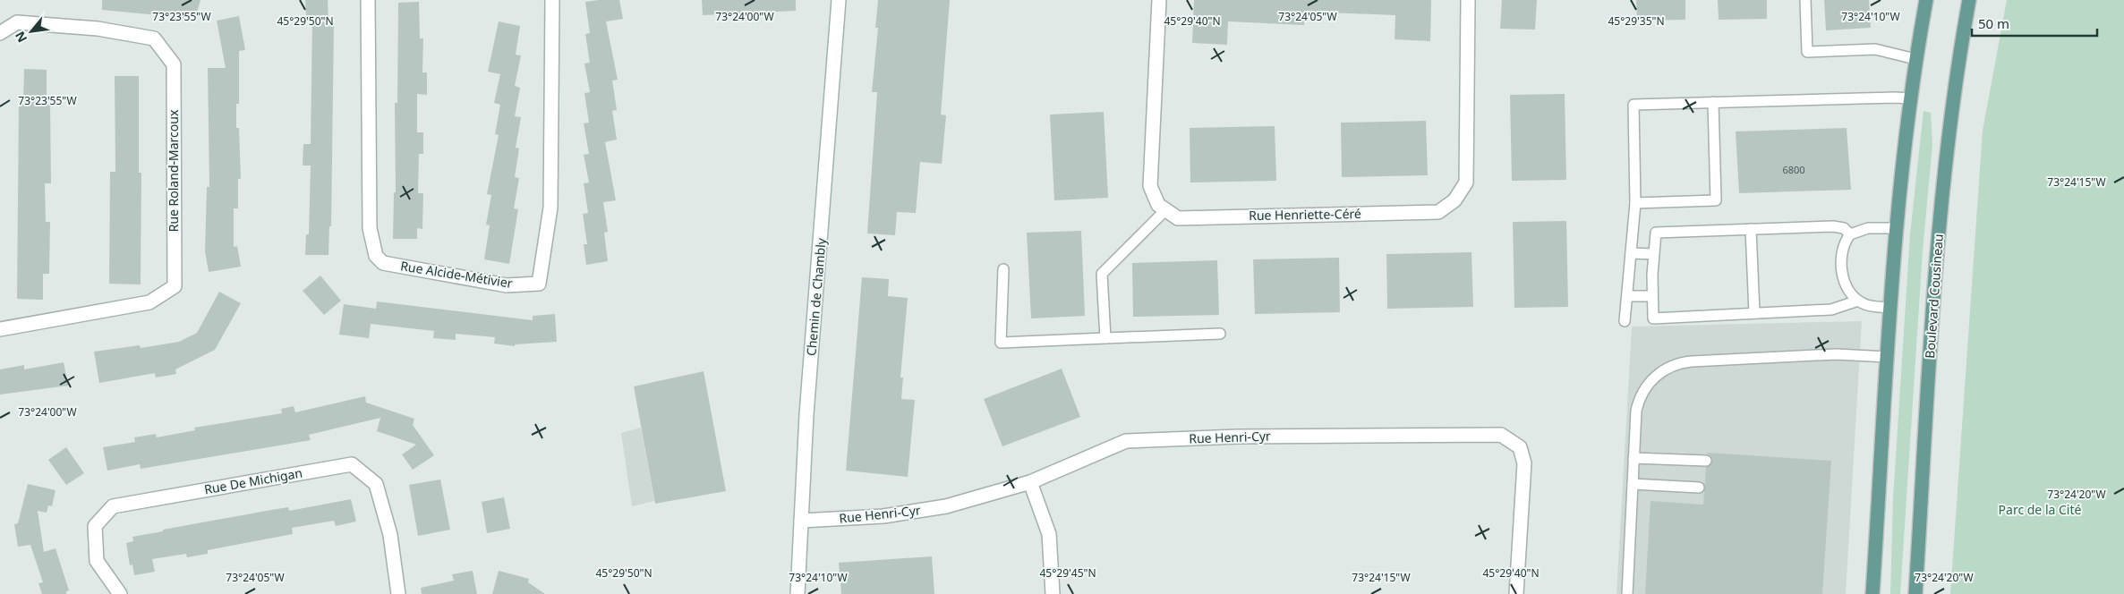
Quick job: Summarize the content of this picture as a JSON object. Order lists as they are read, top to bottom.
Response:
{
  "streets": {
    "main road": ["Boulevard Cousineau"],
    "street": [
      "Rue Roland-Marcoux",
      "Rue Henriette-Céré",
      "Rue Alcide-Métivier",
      "Chemin de Chambly",
      "Rue Henri-Cyr",
      "Rue De Michigan"
    ]
  },
  "crossings": [
    ["Chemin de Chambly", "Rue Henri-Cyr"]
  ],
  "parks": ["Parc de la Cité"],
  "house_numbers": ["6800"],
  "scale_bar": "50 m",
  "north": "bottom left",
  "coordinates": [
    "73°23'55\"W",
    "73°24'00\"W",
    "73°24'05\"W",
    "73°24'10\"W",
    "45°29'50\"N",
    "45°29'40\"N",
    "45°29'35\"N",
    "73°24'15\"W",
    "73°24'20\"W",
    "45°29'45\"N"
  ]
}
